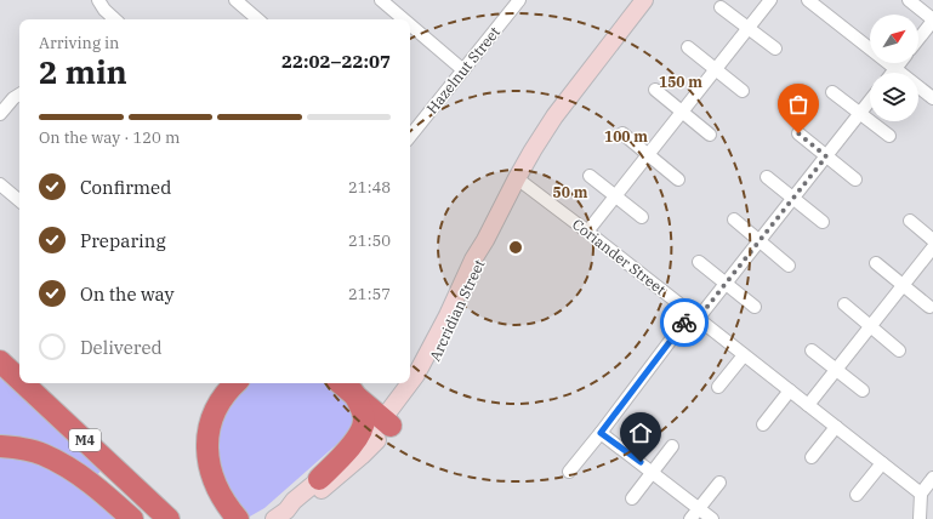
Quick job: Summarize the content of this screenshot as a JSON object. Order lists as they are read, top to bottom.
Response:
{
  "streets": {
    "highway": ["M4"],
    "street": ["Hazelnut Street", "Coriander Street", "Arcridian Street"]
  },
  "crossings": [
    ["Coriander Street", "Arcridian Street"]
  ],
  "north": "top right",
  "page": {
    "heading": ["2 min", "Arriving in", "22:02–22:07"],
    "bar": "On the way · 120 m",
    "list": [
      ["Confirmed", "21:48"],
      ["Preparing", "21:50"],
      ["On the way", "21:57"],
      "Delivered"
    ]
  },
  "rings": ["150 m", "100 m", "50 m"]
}
